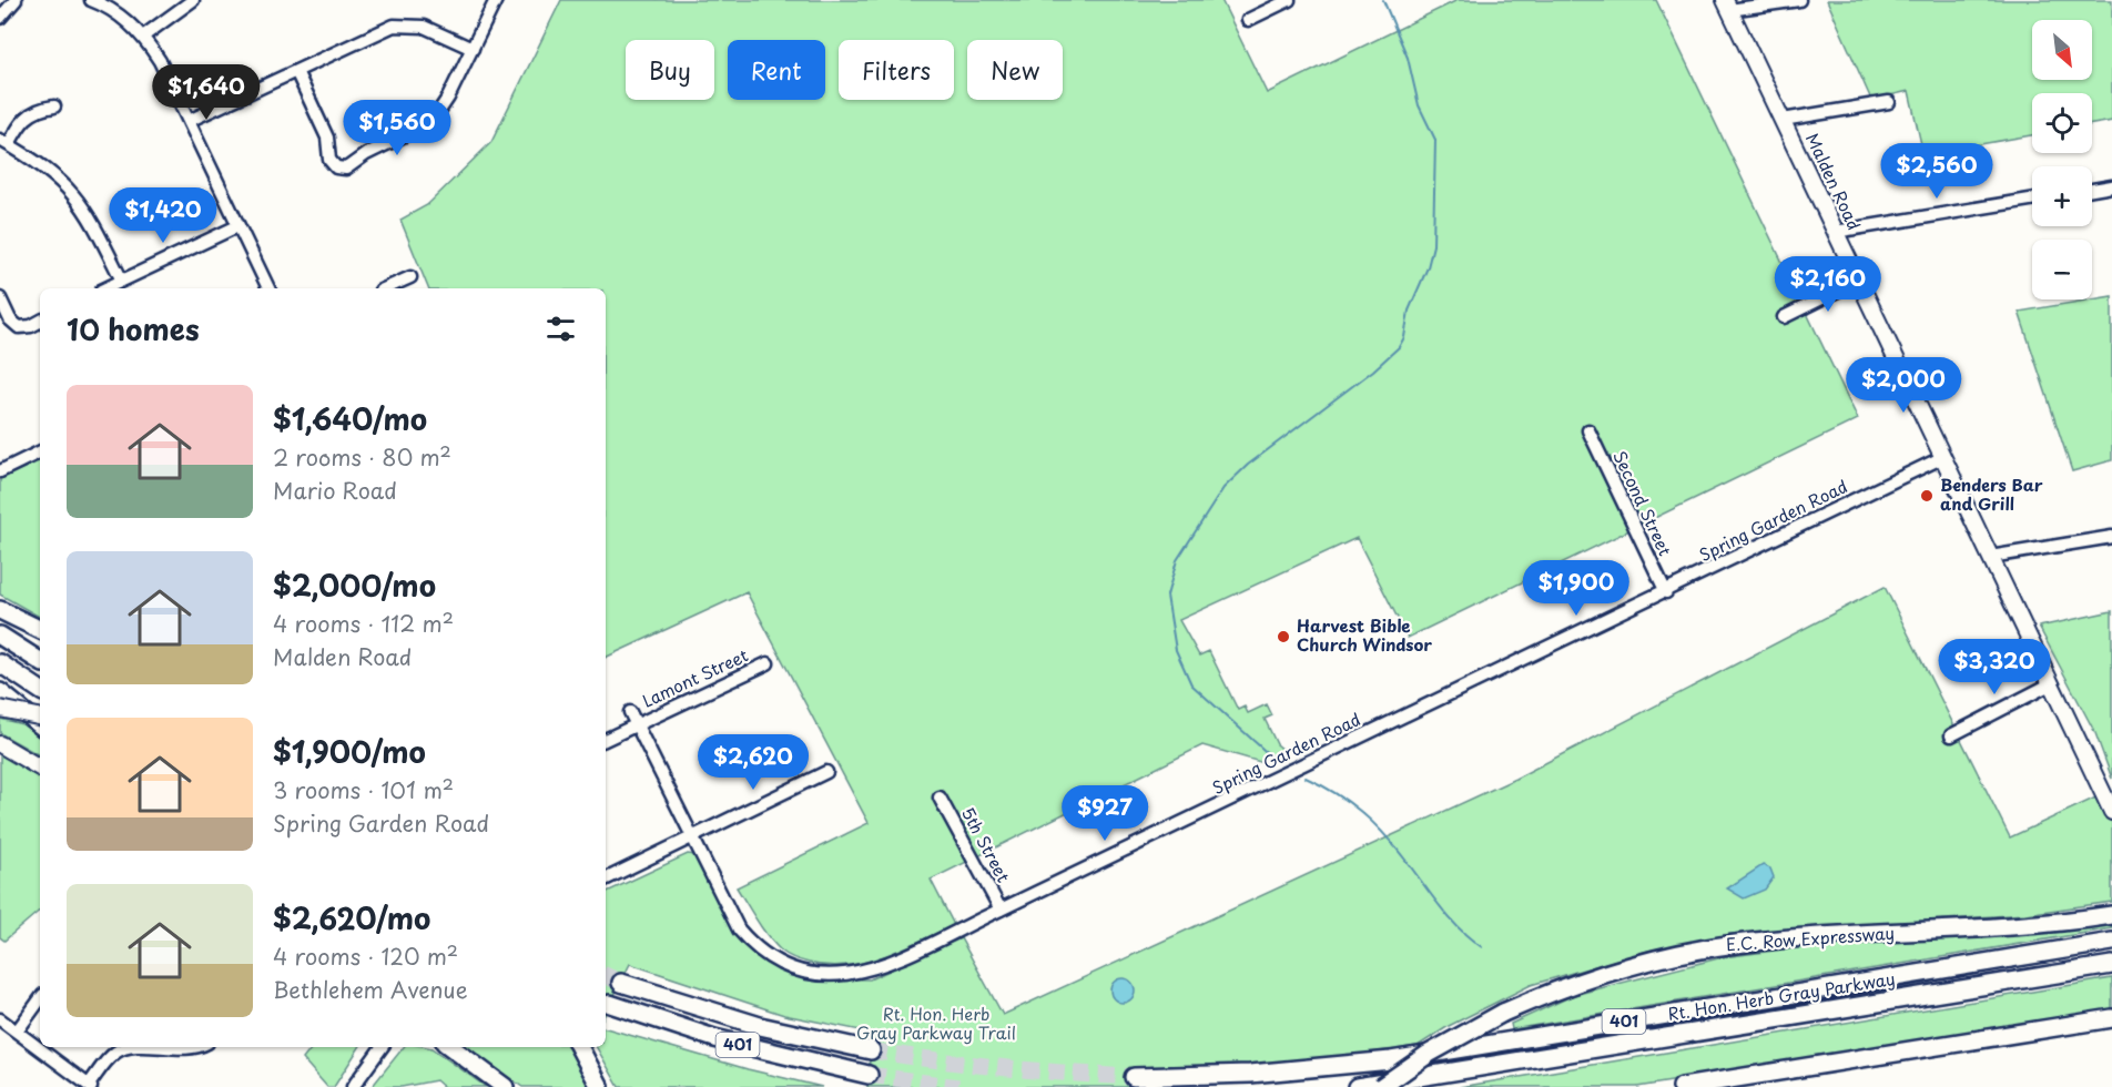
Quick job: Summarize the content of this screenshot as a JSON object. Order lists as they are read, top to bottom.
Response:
{
  "streets": {
    "highway": ["E.C. Row Expressway", "Rt. Hon. Herb Gray Parkway", "401"],
    "main road": ["Malden Road"],
    "street": [
      "Second Street",
      "Spring Garden Road",
      "Lamont Street",
      "5th Street"
    ]
  },
  "crossings": [
    ["Malden Road", "Spring Garden Road"],
    ["Second Street", "Spring Garden Road"],
    ["Spring Garden Road", "Lamont Street"],
    ["Spring Garden Road", "5th Street"]
  ],
  "parks": ["Rt. Hon. Herb Gray Parkway Trail"],
  "places": ["Benders Bar and Grill", "Harvest Bible Church Windsor"],
  "north": "bottom right",
  "page": {
    "map_buttons": ["+", "−"],
    "chip": [
      "Buy",
      "Rent",
      "Filters",
      "New"
    ],
    "price": [
      "$1,640",
      "$1,560",
      "$2,560",
      "$1,420",
      "$2,160",
      "$2,000",
      "$1,900",
      "$3,320",
      "$2,620",
      "$927"
    ],
    "heading": "10 homes",
    "list": [
      {
        "name": "$1,640/mo",
        "note": "2 rooms · 80 m² · Mario Road"
      },
      {
        "name": "$2,000/mo",
        "note": "4 rooms · 112 m² · Malden Road"
      },
      {
        "name": "$1,900/mo",
        "note": "3 rooms · 101 m² · Spring Garden Road"
      },
      {
        "name": "$2,620/mo",
        "note": "4 rooms · 120 m² · Bethlehem Avenue"
      }
    ]
  }
}
